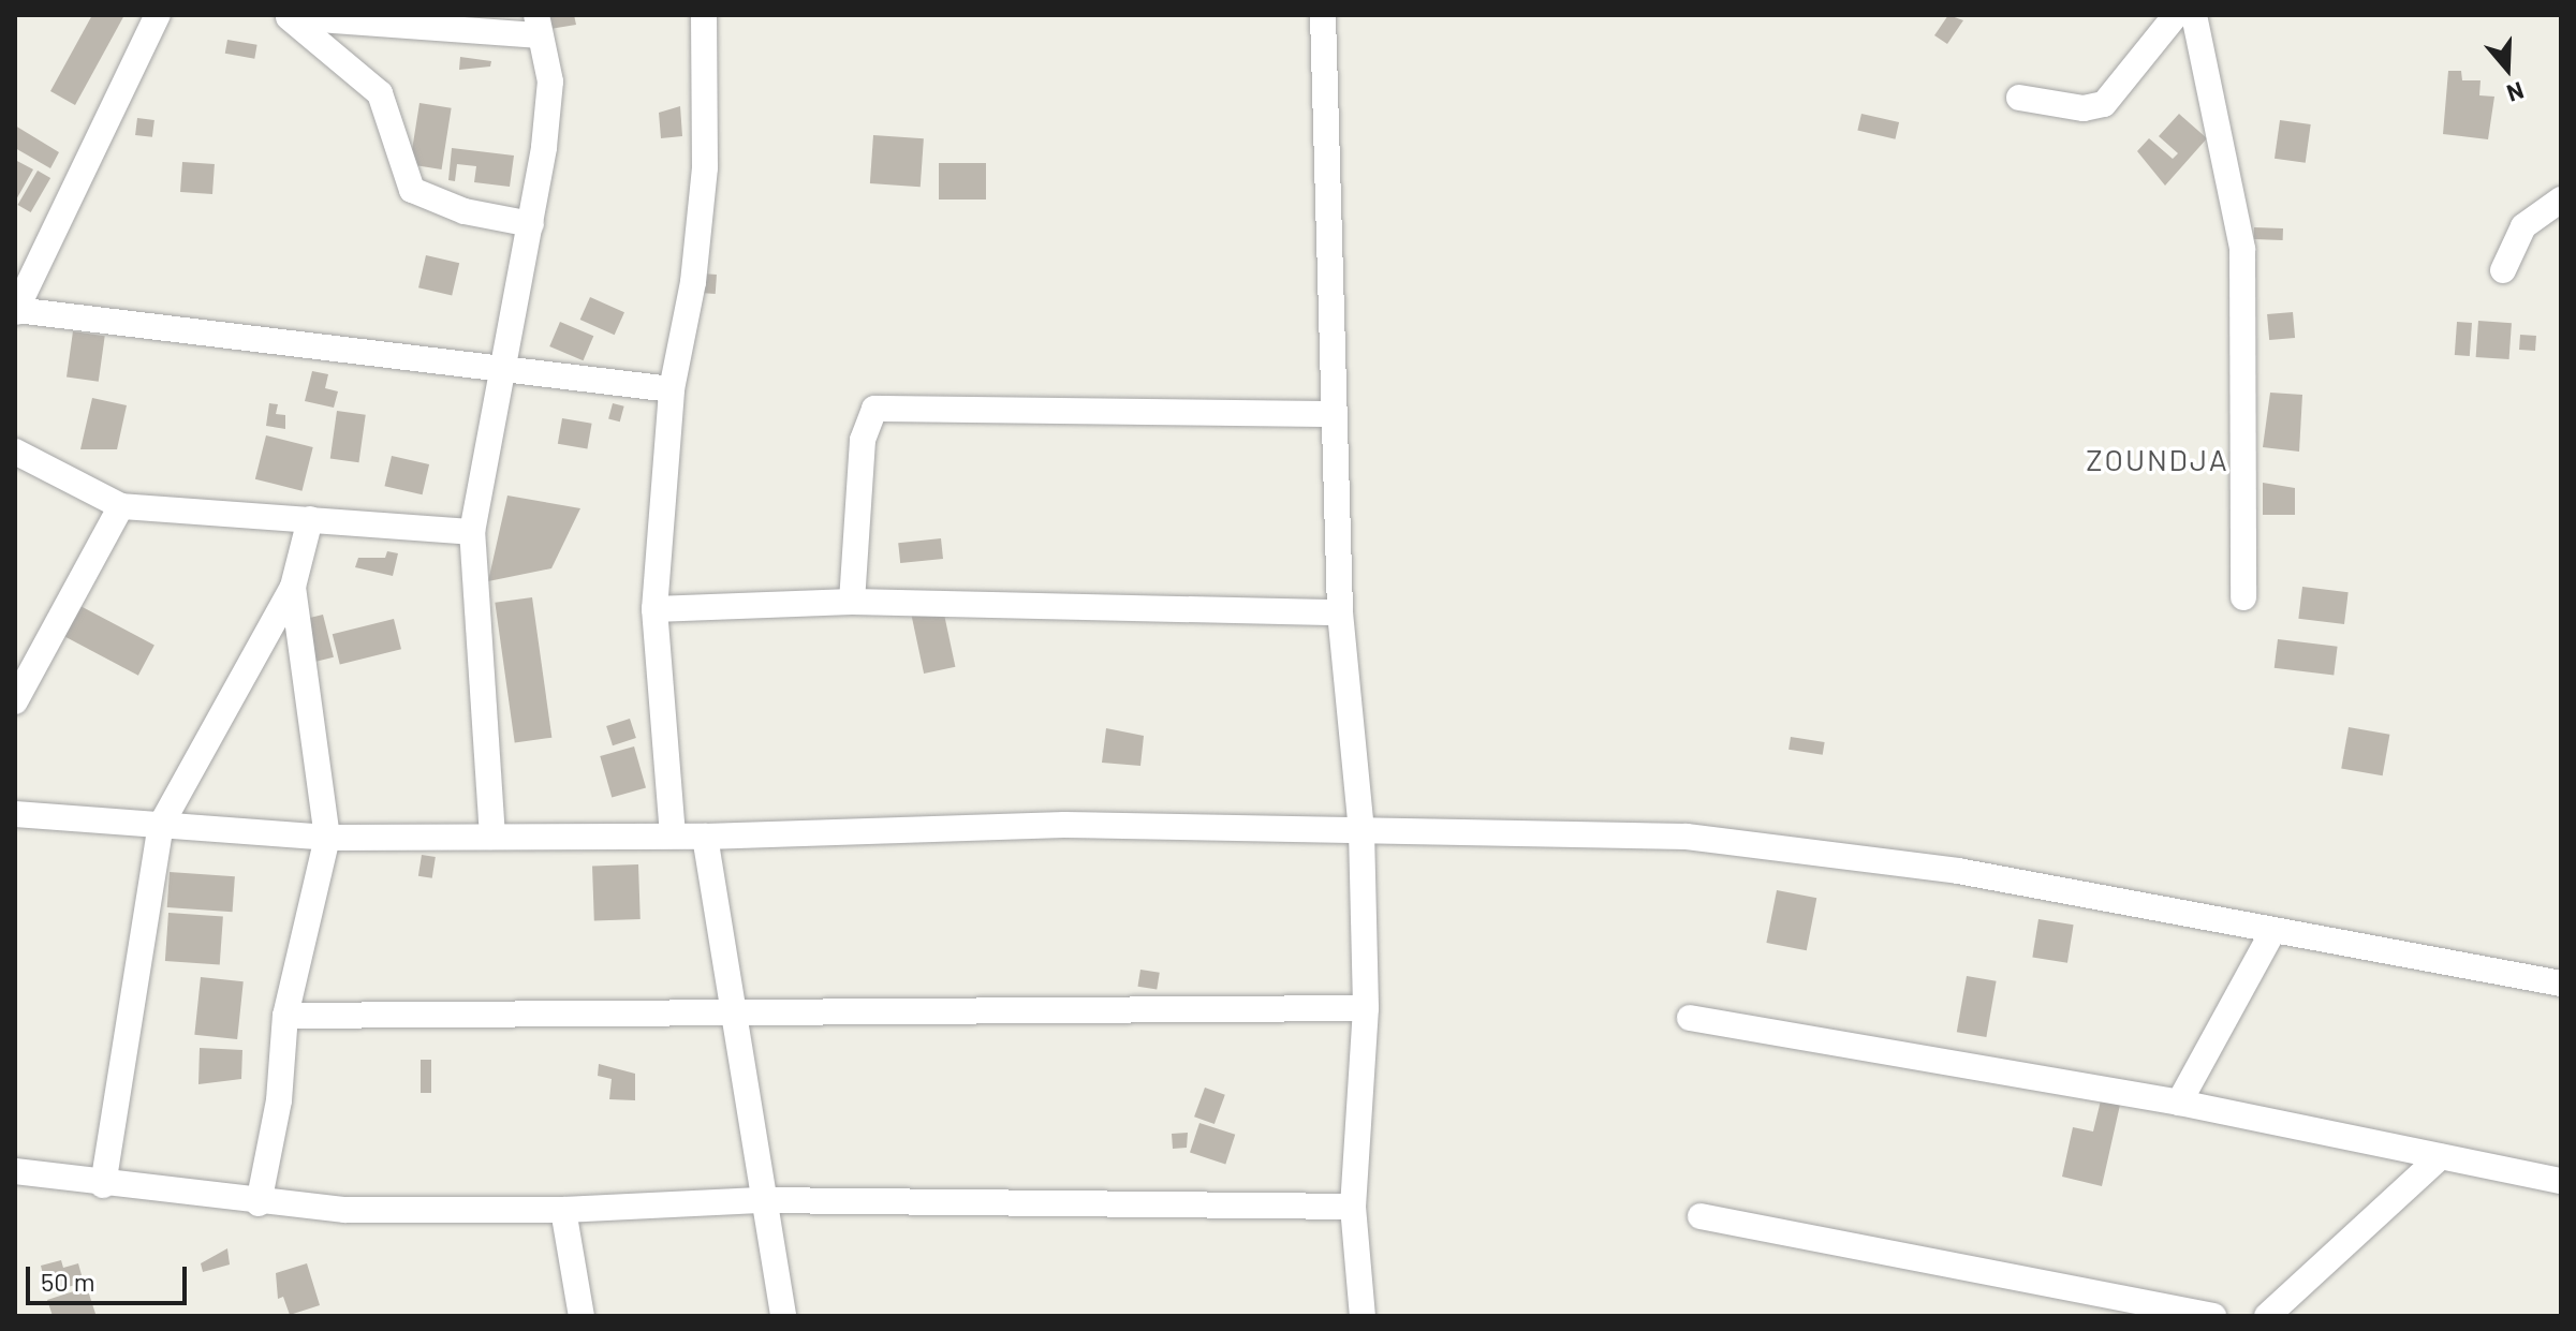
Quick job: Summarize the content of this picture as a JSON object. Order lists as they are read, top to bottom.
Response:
{
  "districts": ["ZOUNDJA"],
  "scale_bar": "50 m",
  "north": "bottom"
}
